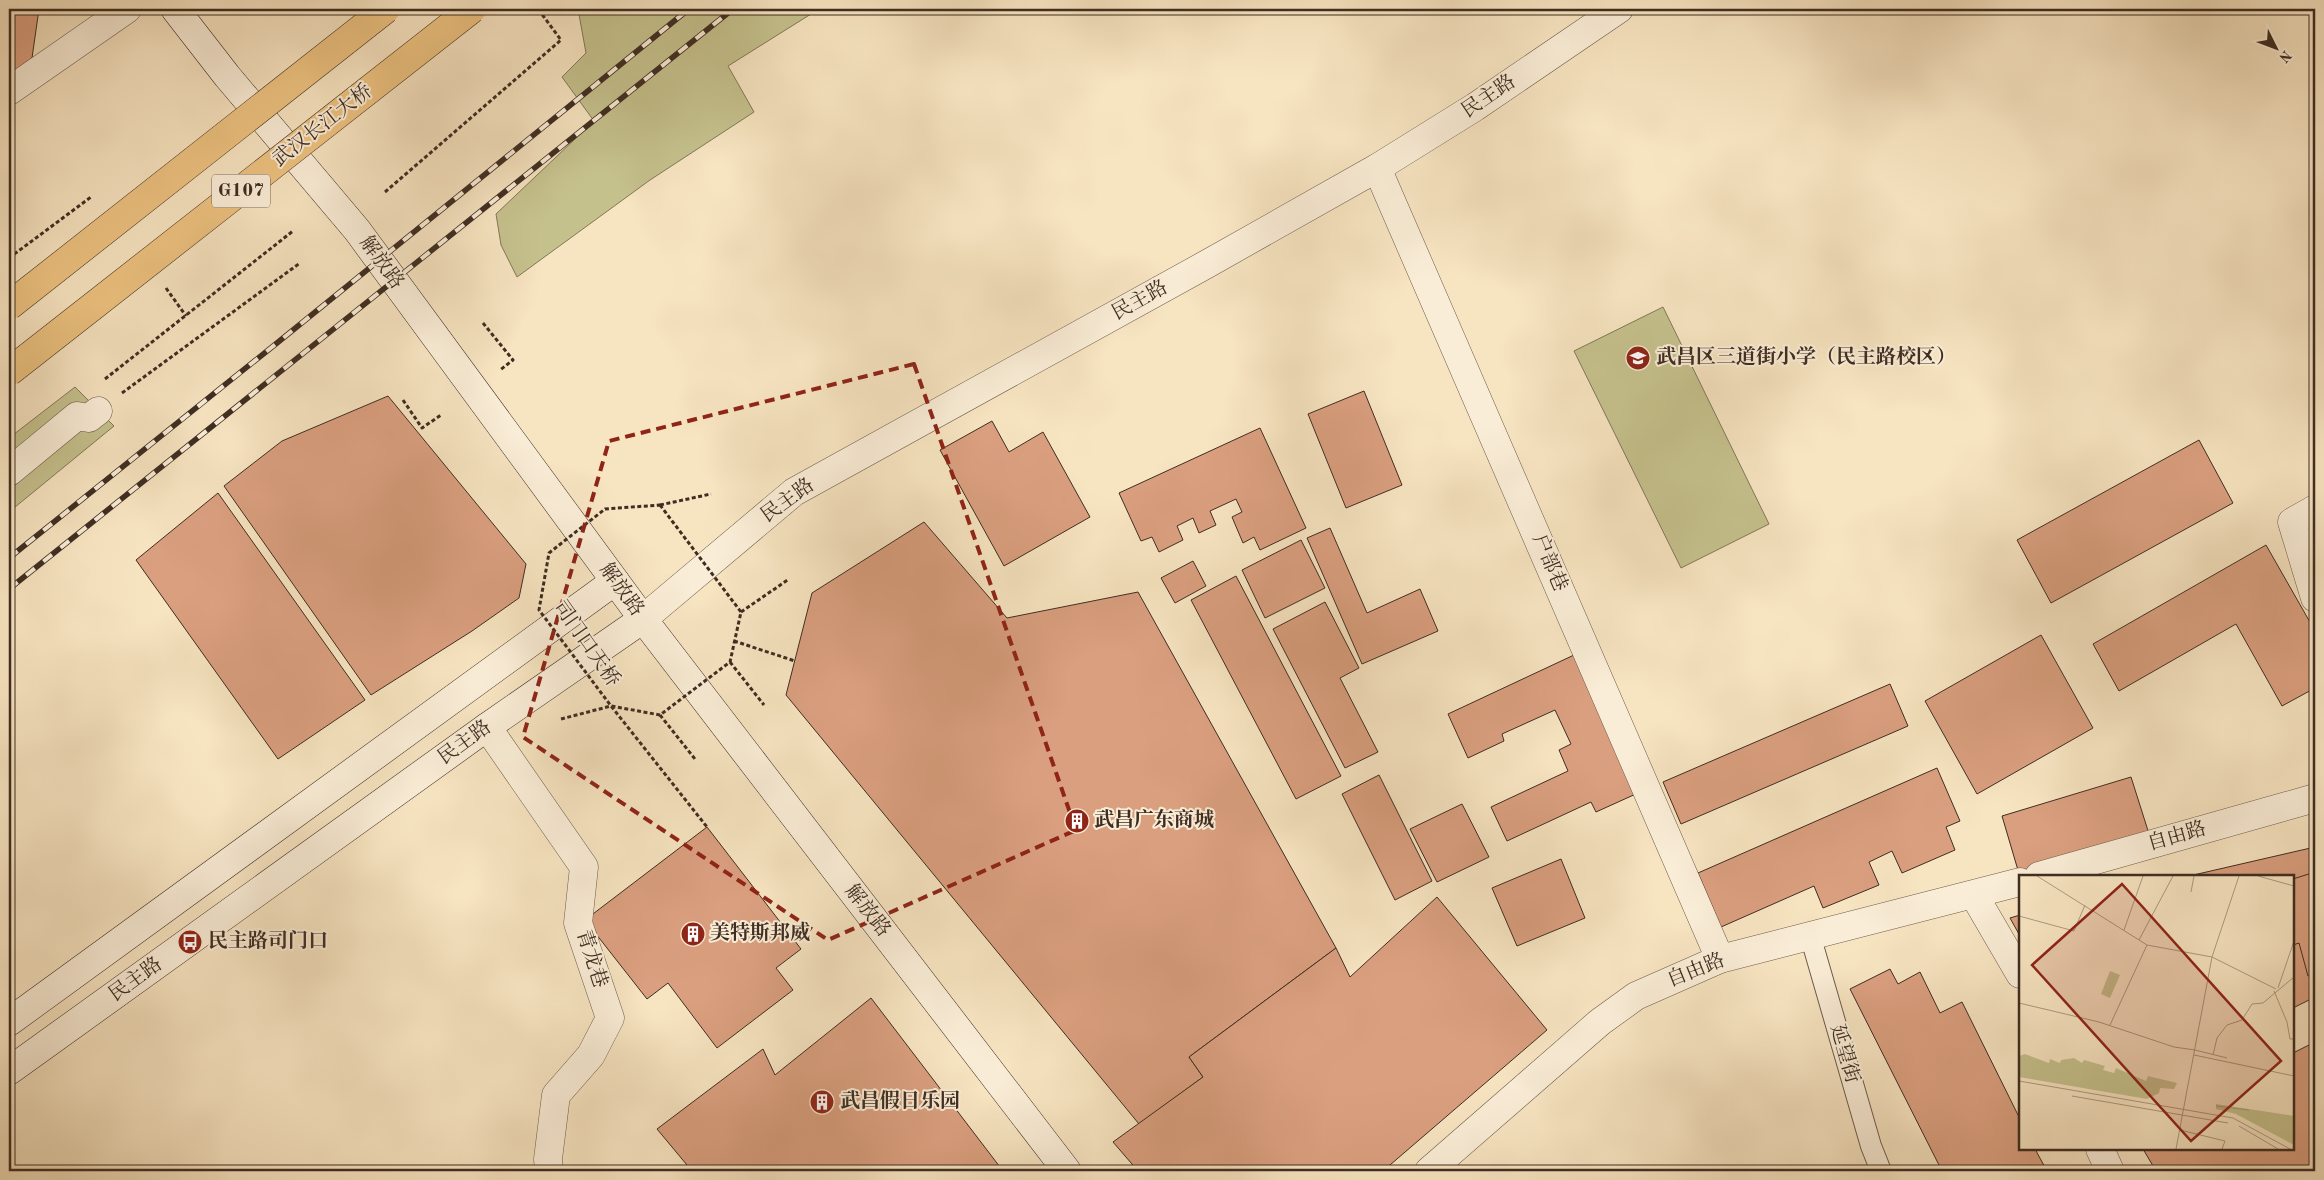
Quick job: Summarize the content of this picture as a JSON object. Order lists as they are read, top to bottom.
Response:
{
  "streets": {
    "highway": ["武汉长江大桥", "G107"],
    "street": [
      "民主路",
      "解放路",
      "户部巷",
      "自由路",
      "青龙巷"
    ],
    "lane": ["延望街"],
    "path": ["司门口天桥"]
  },
  "crossings": [
    ["民主路", "解放路"],
    ["民主路", "户部巷"],
    ["民主路", "青龙巷"],
    ["户部巷", "自由路"],
    ["自由路", "延望街"]
  ],
  "places": {
    "school or university": ["武昌区三道街小学（民主路校区）"],
    "building": ["武昌广东商城", "美特斯邦威", "武昌假日乐园"],
    "bus stop": ["民主路司门口"]
  },
  "north": "bottom right"
}
